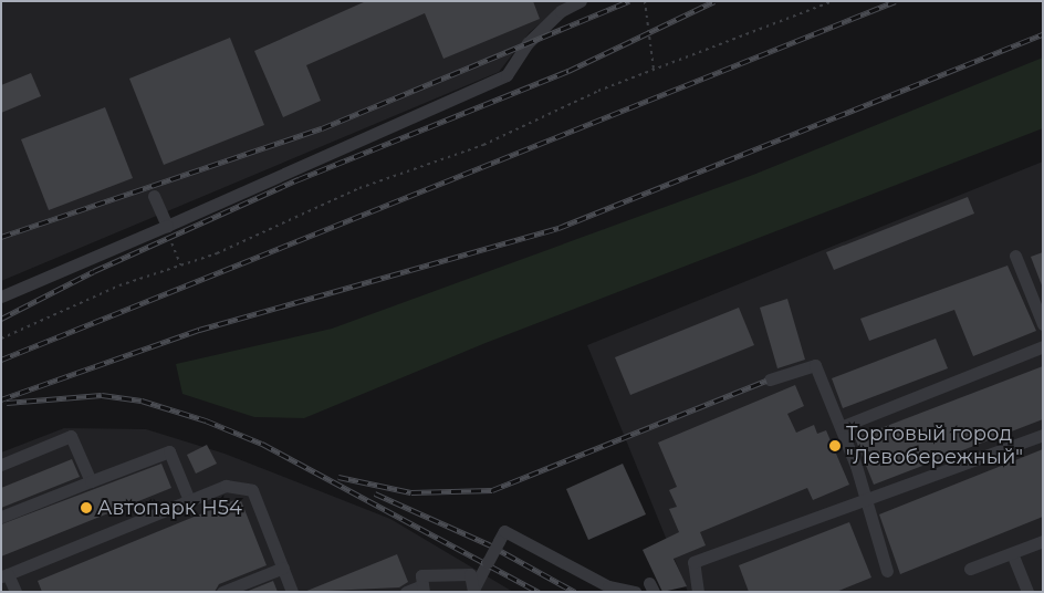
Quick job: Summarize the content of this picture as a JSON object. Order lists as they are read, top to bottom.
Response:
{
  "places": ["Торговый город \"Левобережный\"", "Автопарк Н54"]
}
